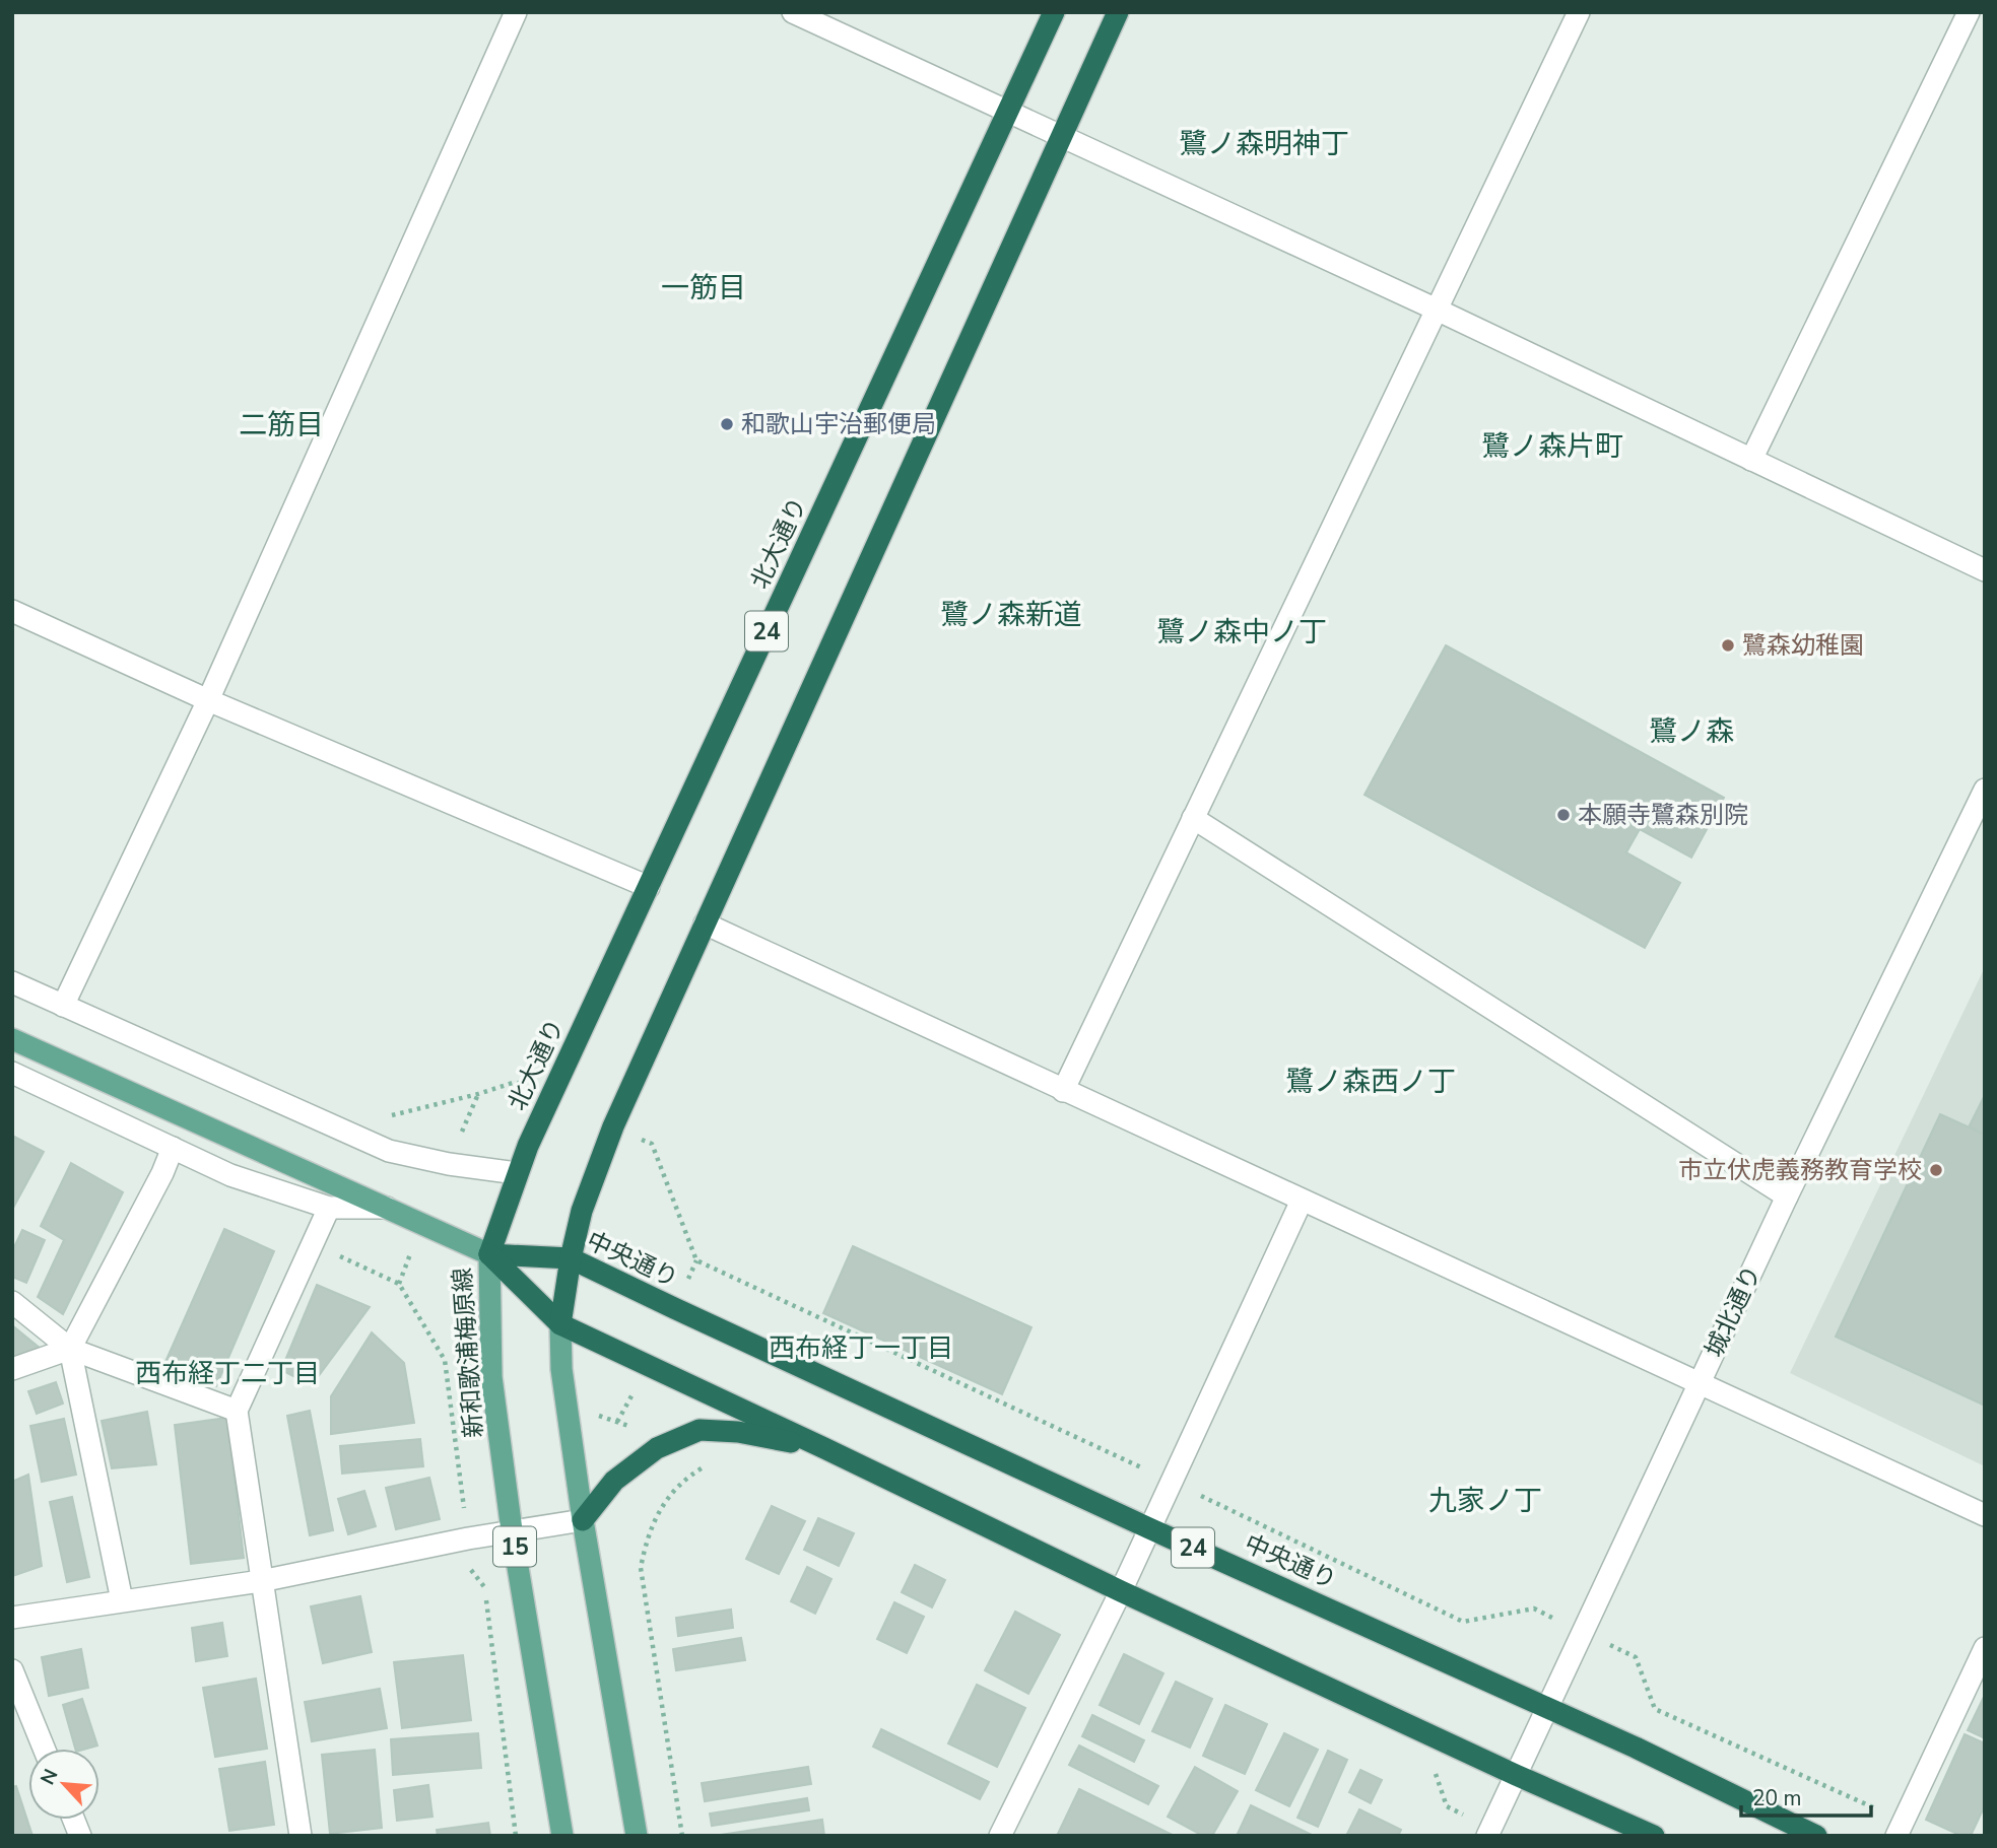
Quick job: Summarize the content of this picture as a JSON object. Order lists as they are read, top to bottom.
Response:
{
  "streets": {
    "highway": ["北大通り", "24", "中央通り"],
    "main road": ["新和歌浦梅原線", "15"],
    "street": ["城北通り"]
  },
  "crossings": [
    ["北大通り", "中央通り"],
    ["北大通り", "新和歌浦梅原線"],
    ["24", "中央通り"],
    ["中央通り", "城北通り"],
    ["中央通り", "新和歌浦梅原線"]
  ],
  "districts": [
    "鷺ノ森明神丁",
    "一筋目",
    "二筋目",
    "鷺ノ森片町",
    "鷺ノ森新道",
    "鷺ノ森中ノ丁",
    "鷺ノ森",
    "鷺ノ森西ノ丁",
    "西布経丁一丁目",
    "西布経丁二丁目",
    "九家ノ丁"
  ],
  "places": [
    "和歌山宇治郵便局",
    "鷺森幼稚園",
    "本願寺鷺森別院",
    "市立伏虎義務教育学校"
  ],
  "scale_bar": "20 m",
  "north": "top left"
}
